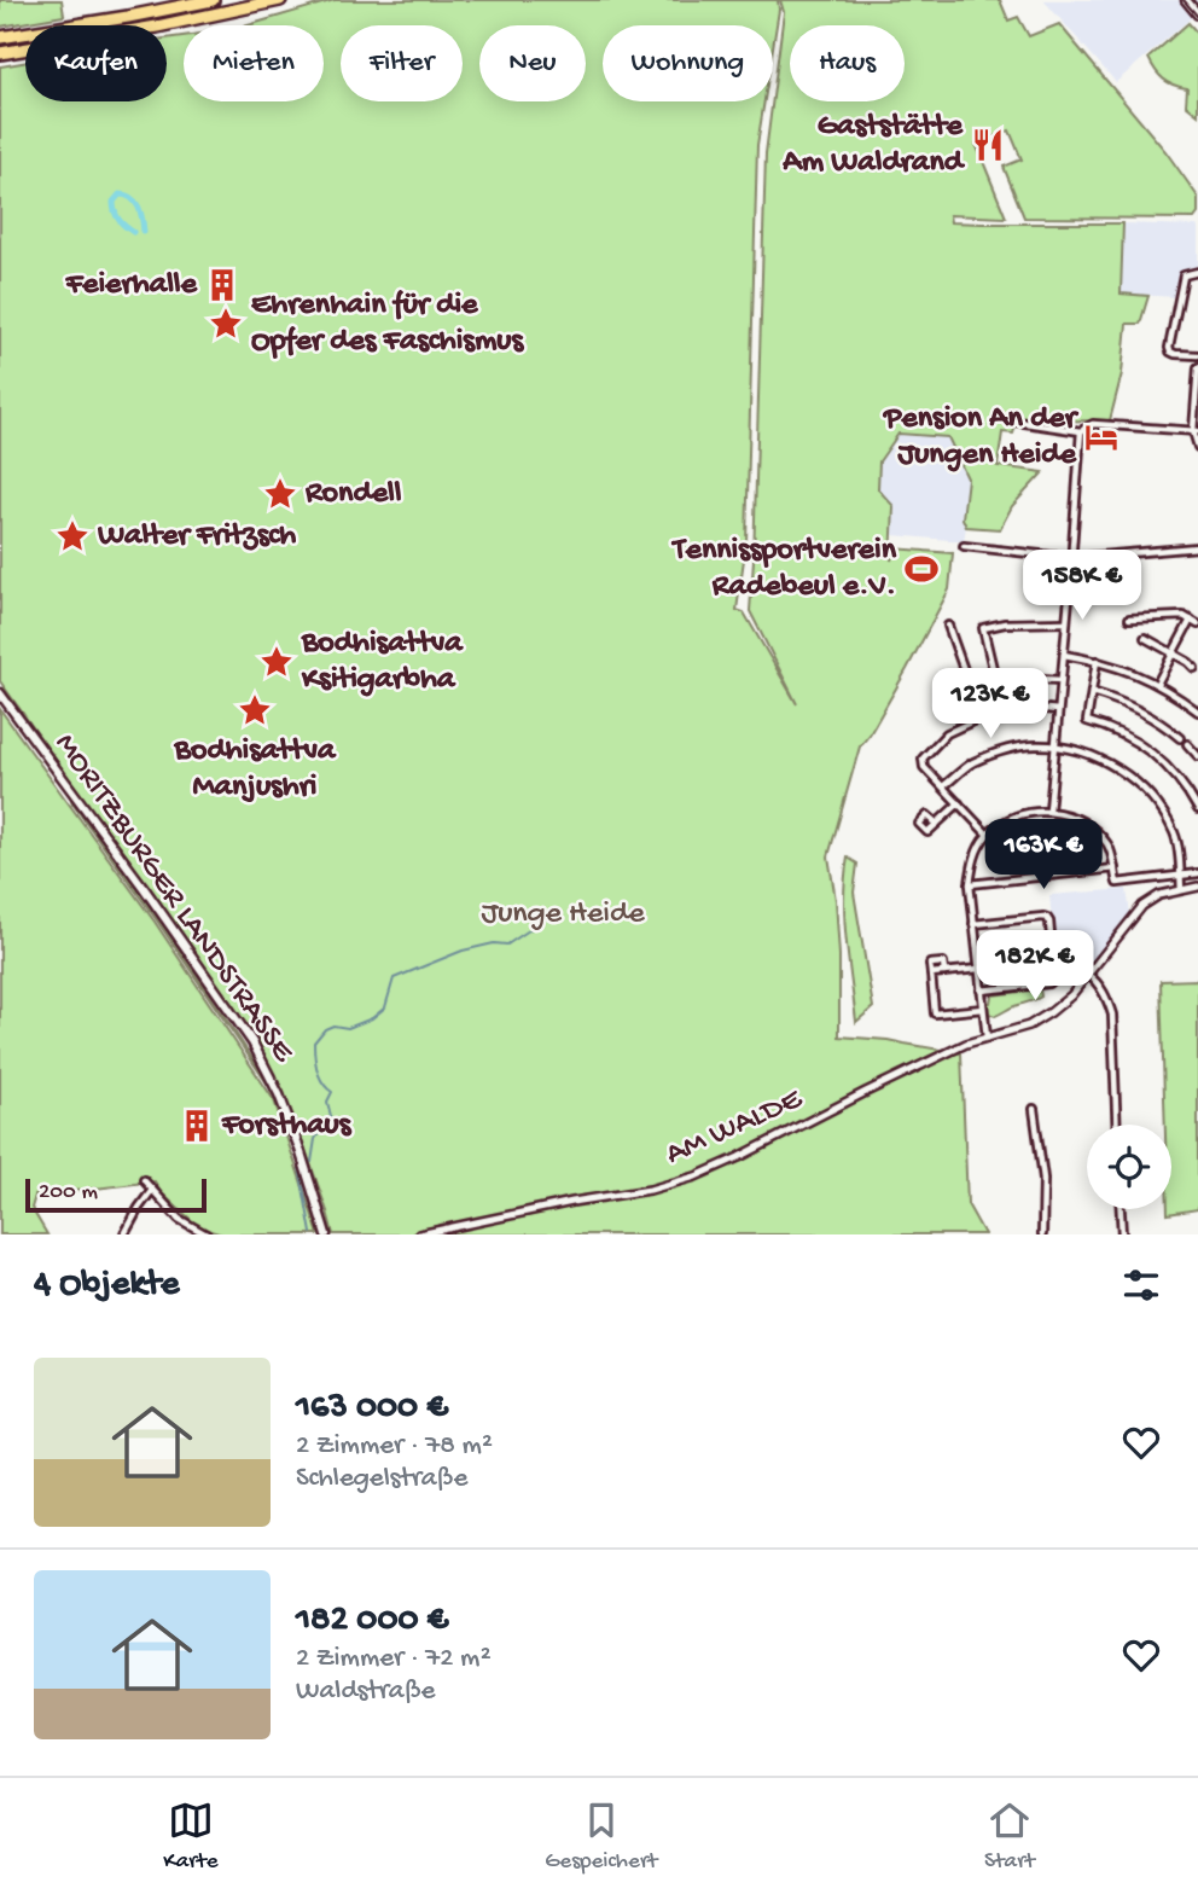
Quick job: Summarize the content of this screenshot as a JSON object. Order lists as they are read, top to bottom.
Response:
{
  "streets": {
    "main road": ["MORITZBURGER LANDSTRASSE"],
    "street": ["AM WALDE"]
  },
  "parks": ["Junge Heide"],
  "places": {
    "restaurant": ["Gaststätte Am Waldrand"],
    "building": ["Feierhalle", "Forsthaus"],
    "place": [
      "Ehrenhain für die Opfer des Faschismus",
      "Rondell",
      "Walter Fritzsch",
      "Bodhisattva Ksitigarbha",
      "Bodhisattva Manjushri"
    ],
    "hotel": ["Pension An der Jungen Heide"],
    "sports": ["Tennissportverein Radebeul e.V."]
  },
  "scale_bar": "200 m",
  "page": {
    "chip": [
      "Kaufen",
      "Mieten",
      "Filter",
      "Neu",
      "Wohnung",
      "Haus"
    ],
    "price": [
      "158K €",
      "123K €",
      "163K €",
      "182K €"
    ],
    "scale": "200 m",
    "heading": "4 Objekte",
    "list": [
      {
        "name": "163 000 €",
        "note": "2 Zimmer · 78 m² · Schlegelstraße"
      },
      {
        "name": "182 000 €",
        "note": "2 Zimmer · 72 m² · Waldstraße"
      }
    ],
    "tabs": ["Karte", "Gespeichert", "Start"]
  }
}
